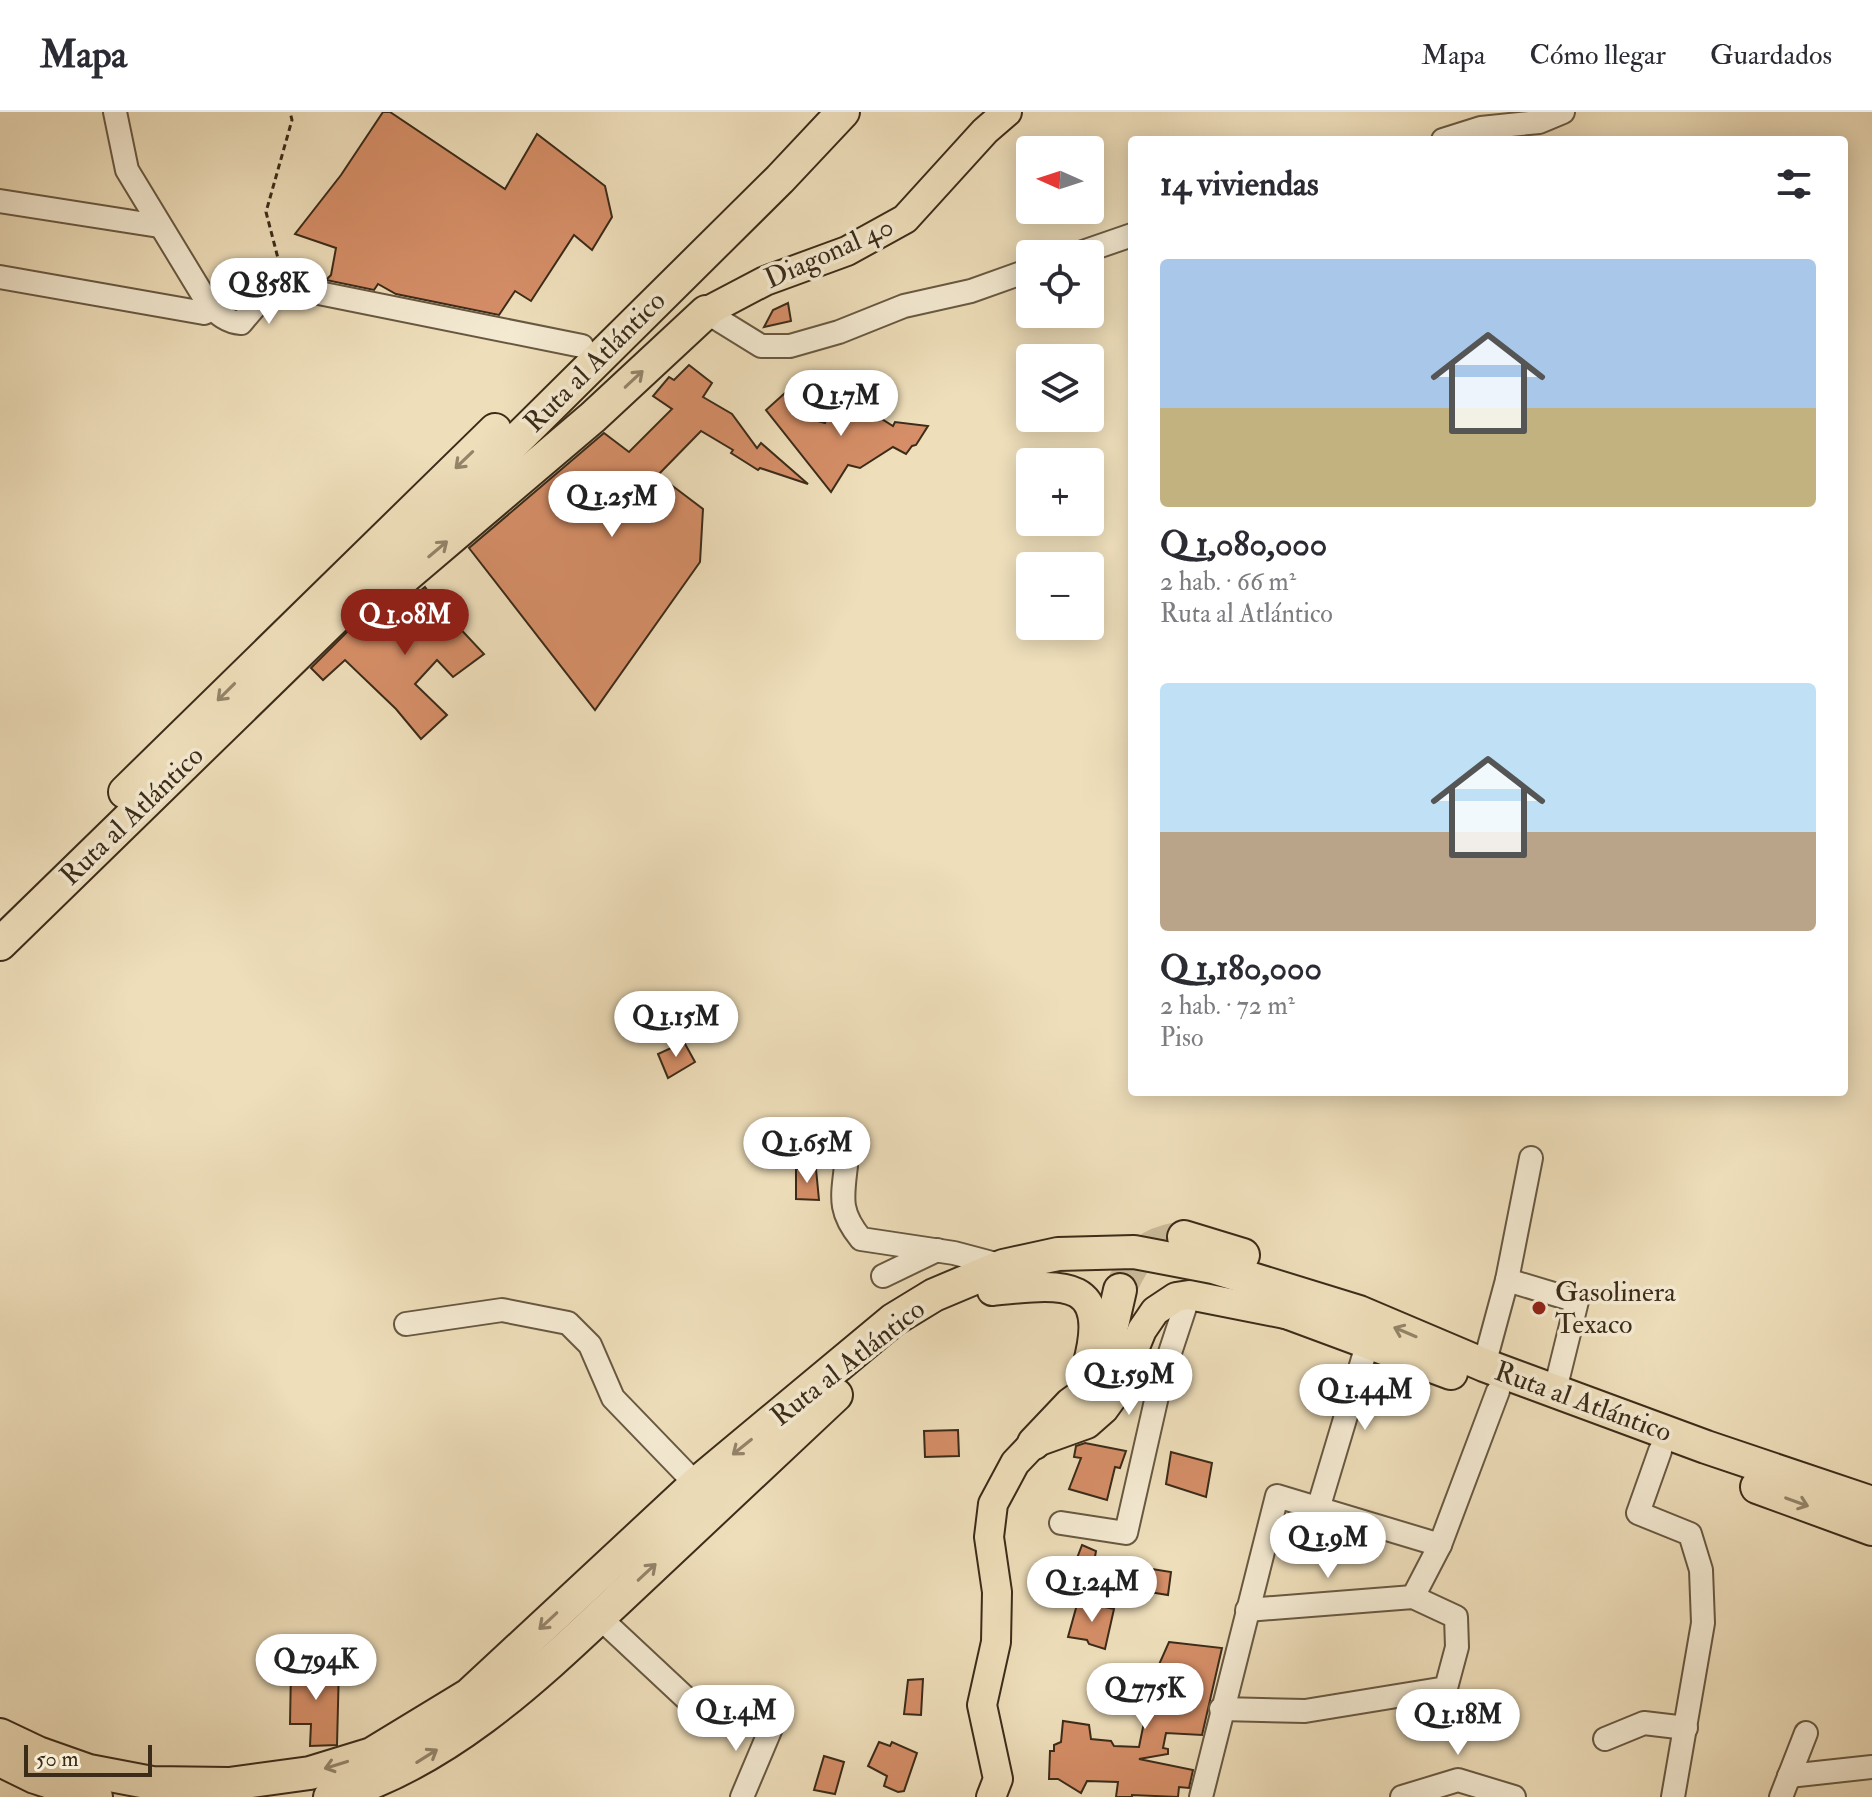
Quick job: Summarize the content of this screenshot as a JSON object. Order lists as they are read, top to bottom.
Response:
{
  "streets": {
    "highway": ["Ruta al Atlántico"],
    "main road": ["Diagonal 40"]
  },
  "places": ["Gasolinera Texaco"],
  "scale_bar": "50 m",
  "north": "left",
  "page": {
    "header": "Mapa",
    "nav": ["Mapa", "Cómo llegar", "Guardados"],
    "map_buttons": ["+", "−"],
    "heading": "14 viviendas",
    "list": [
      {
        "name": "Q 1,080,000",
        "note": "2 hab. · 66 m² · Ruta al Atlántico"
      },
      {
        "name": "Q 1,180,000",
        "note": "2 hab. · 72 m² · Piso"
      }
    ],
    "price": [
      "Q 858K",
      "Q 1.7M",
      "Q 1.25M",
      "Q 1.08M",
      "Q 1.15M",
      "Q 1.65M",
      "Q 1.59M",
      "Q 1.44M",
      "Q 1.9M",
      "Q 1.24M",
      "Q 794K",
      "Q 775K",
      "Q 1.4M",
      "Q 1.18M"
    ],
    "scale": "50 m"
  }
}
